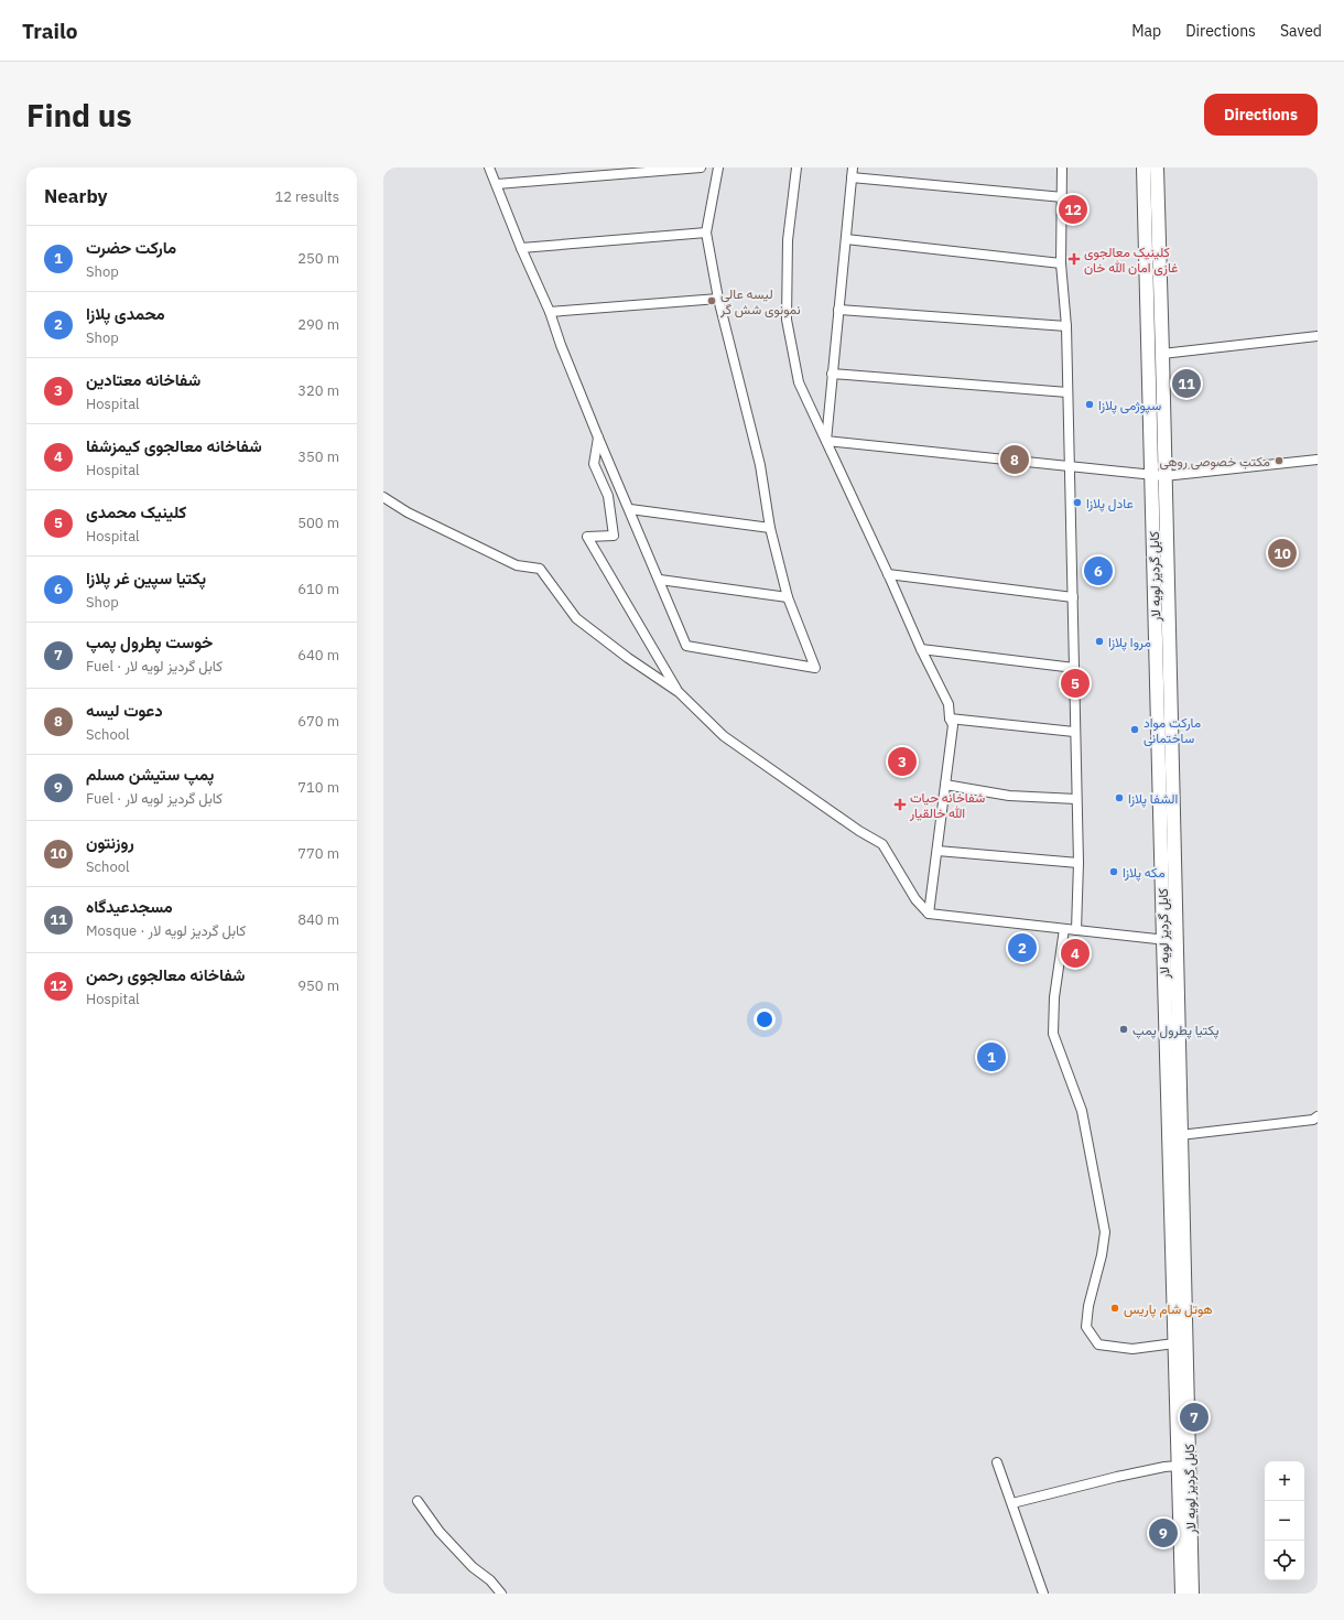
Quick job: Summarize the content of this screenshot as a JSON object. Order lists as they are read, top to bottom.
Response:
{
  "streets": {
    "highway": ["کابل گردیز لویه لار"]
  },
  "places": {
    "health": ["کلینیک معالجوی غازی امان الله خان", "شفاخانه حیات الله خالقیار"],
    "other": [
      "لیسه عالی نمونوی شش گر",
      "سپوژمی پلازا",
      "مکتب خصوصی روهی",
      "عادل پلازا",
      "مروا پلازا",
      "مارکت مواد ساختمانی",
      "الشفا پلازا",
      "مکه پلازا",
      "پکتیا پطرول پمپ",
      "هوتل شام پاریس"
    ]
  },
  "page": {
    "header": "Trailo",
    "nav": ["Map", "Directions", "Saved"],
    "buttons": "Directions",
    "title": "Find us",
    "heading": ["Nearby", "12 results"],
    "pins": [
      "12",
      "11",
      "8",
      "10",
      "6",
      "5",
      "3",
      "2",
      "4",
      "1",
      "7",
      "9"
    ],
    "list": [
      {
        "mark": "1",
        "name": "مارکت حضرت",
        "note": "Shop",
        "value": "250 m"
      },
      {
        "mark": "2",
        "name": "محمدی پلازا",
        "note": "Shop",
        "value": "290 m"
      },
      {
        "mark": "3",
        "name": "شفاخانه معتادین",
        "note": "Hospital",
        "value": "320 m"
      },
      {
        "mark": "4",
        "name": "شفاخانه معالجوی کیمزشفا",
        "note": "Hospital",
        "value": "350 m"
      },
      {
        "mark": "5",
        "name": "کلینیک محمدی",
        "note": "Hospital",
        "value": "500 m"
      },
      {
        "mark": "6",
        "name": "پکتیا سپین غر پلازا",
        "note": "Shop",
        "value": "610 m"
      },
      {
        "mark": "7",
        "name": "خوست پطرول پمپ",
        "note": "Fuel · کابل گردیز لویه لار",
        "value": "640 m"
      },
      {
        "mark": "8",
        "name": "دعوت لیسه",
        "note": "School",
        "value": "670 m"
      },
      {
        "mark": "9",
        "name": "پمپ ستیشن مسلم",
        "note": "Fuel · کابل گردیز لویه لار",
        "value": "710 m"
      },
      {
        "mark": "10",
        "name": "روزنتون",
        "note": "School",
        "value": "770 m"
      },
      {
        "mark": "11",
        "name": "مسجدعیدگاه",
        "note": "Mosque · کابل گردیز لویه لار",
        "value": "840 m"
      },
      {
        "mark": "12",
        "name": "شفاخانه معالجوی رحمن",
        "note": "Hospital",
        "value": "950 m"
      }
    ],
    "map_buttons": ["+", "−"]
  }
}
